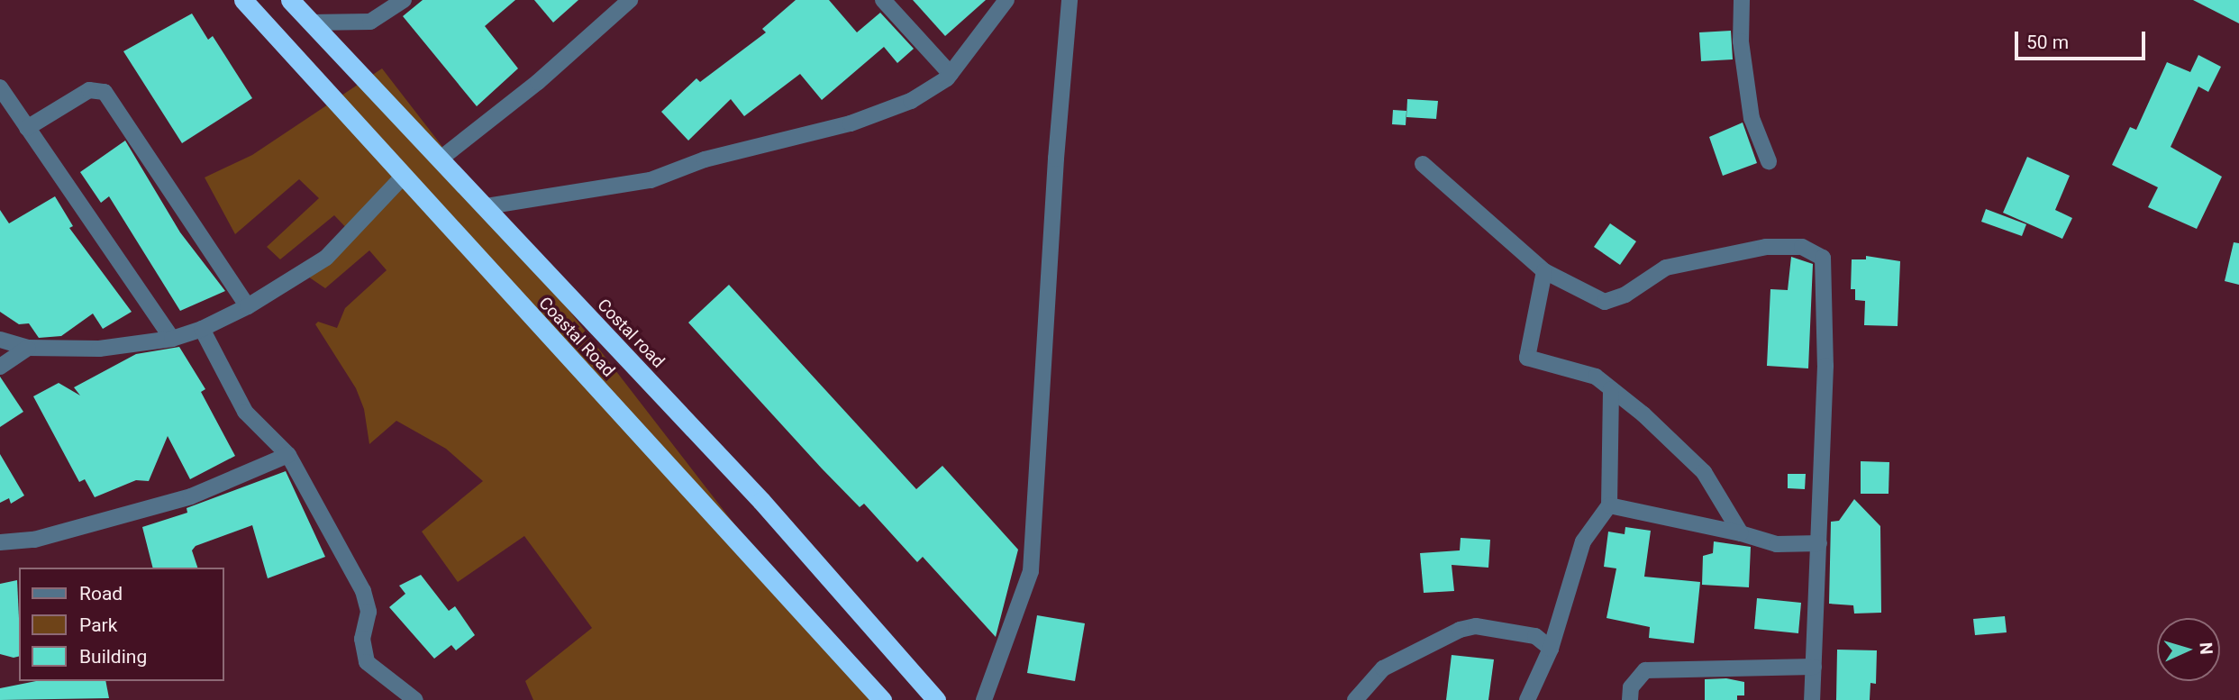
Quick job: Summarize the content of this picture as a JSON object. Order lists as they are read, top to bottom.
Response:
{
  "streets": {
    "highway": ["Costal road", "Coastal Road"]
  },
  "legend": ["Road", "Park", "Building"],
  "scale_bar": "50 m",
  "north": "right"
}
